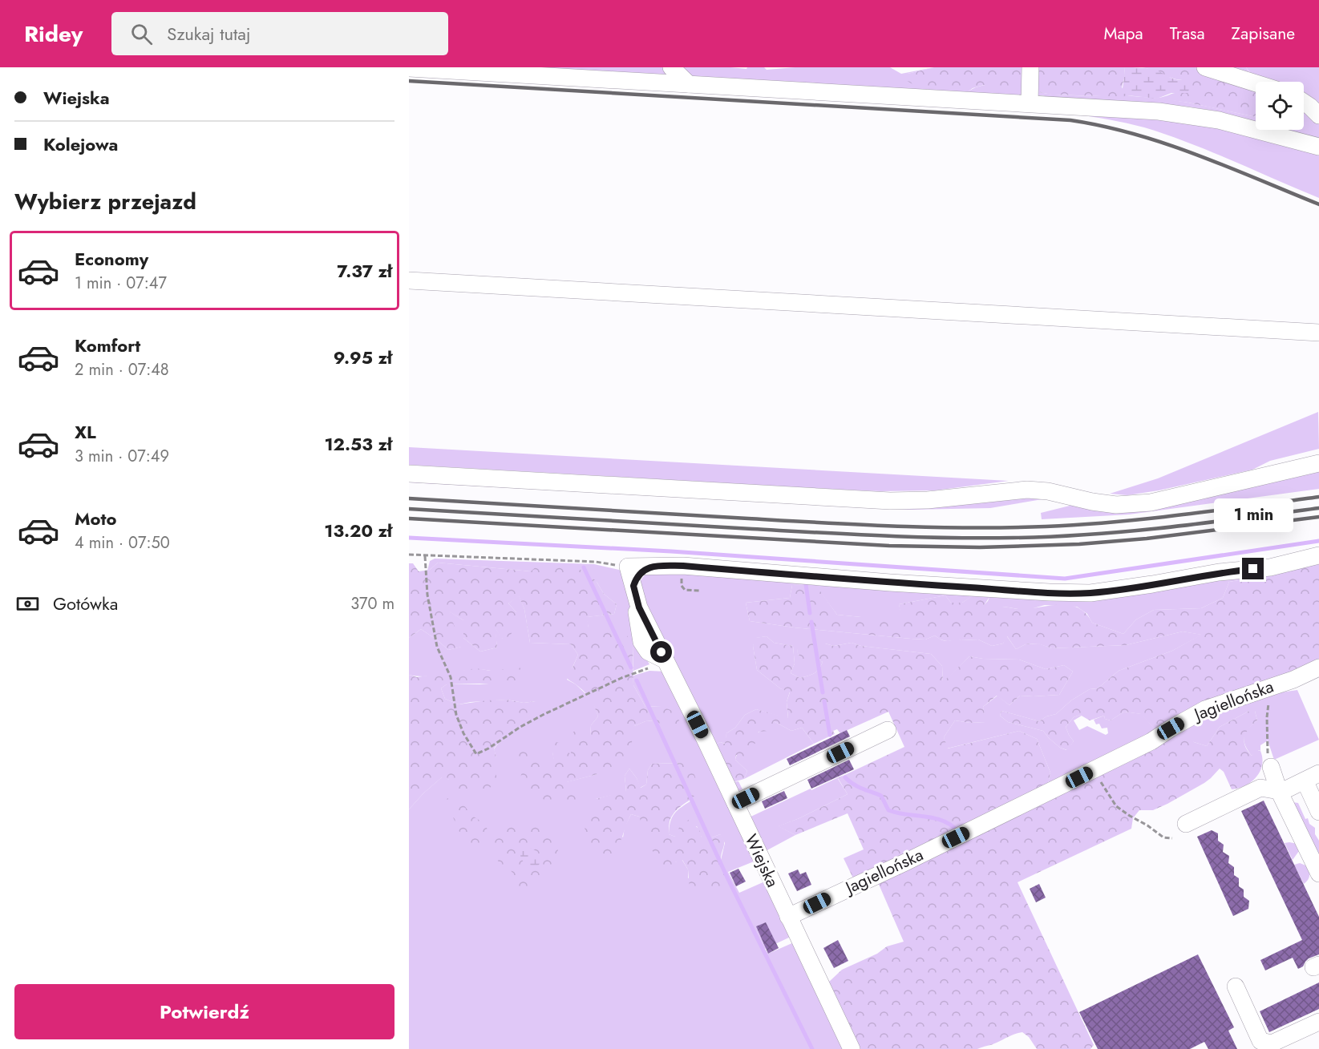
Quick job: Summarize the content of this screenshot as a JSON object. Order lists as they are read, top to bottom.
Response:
{
  "streets": {
    "street": ["Jagiellońska", "Wiejska"]
  },
  "crossings": [
    ["Jagiellońska", "Wiejska"]
  ],
  "page": {
    "header": "Ridey",
    "search": "Szukaj tutaj",
    "nav": ["Mapa", "Trasa", "Zapisane"],
    "banner": ["Wiejska", "Kolejowa"],
    "heading": "Wybierz przejazd",
    "list": [
      {
        "name": "Economy",
        "note": "1 min · 07:47",
        "value": "7.37 zł"
      },
      {
        "name": "Komfort",
        "note": "2 min · 07:48",
        "value": "9.95 zł"
      },
      {
        "name": "XL",
        "note": "3 min · 07:49",
        "value": "12.53 zł"
      },
      {
        "name": "Moto",
        "note": "4 min · 07:50",
        "value": "13.20 zł"
      }
    ],
    "bubble": "1 min",
    "pay": ["Gotówka", "370 m"],
    "buttons": "Potwierdź"
  }
}
